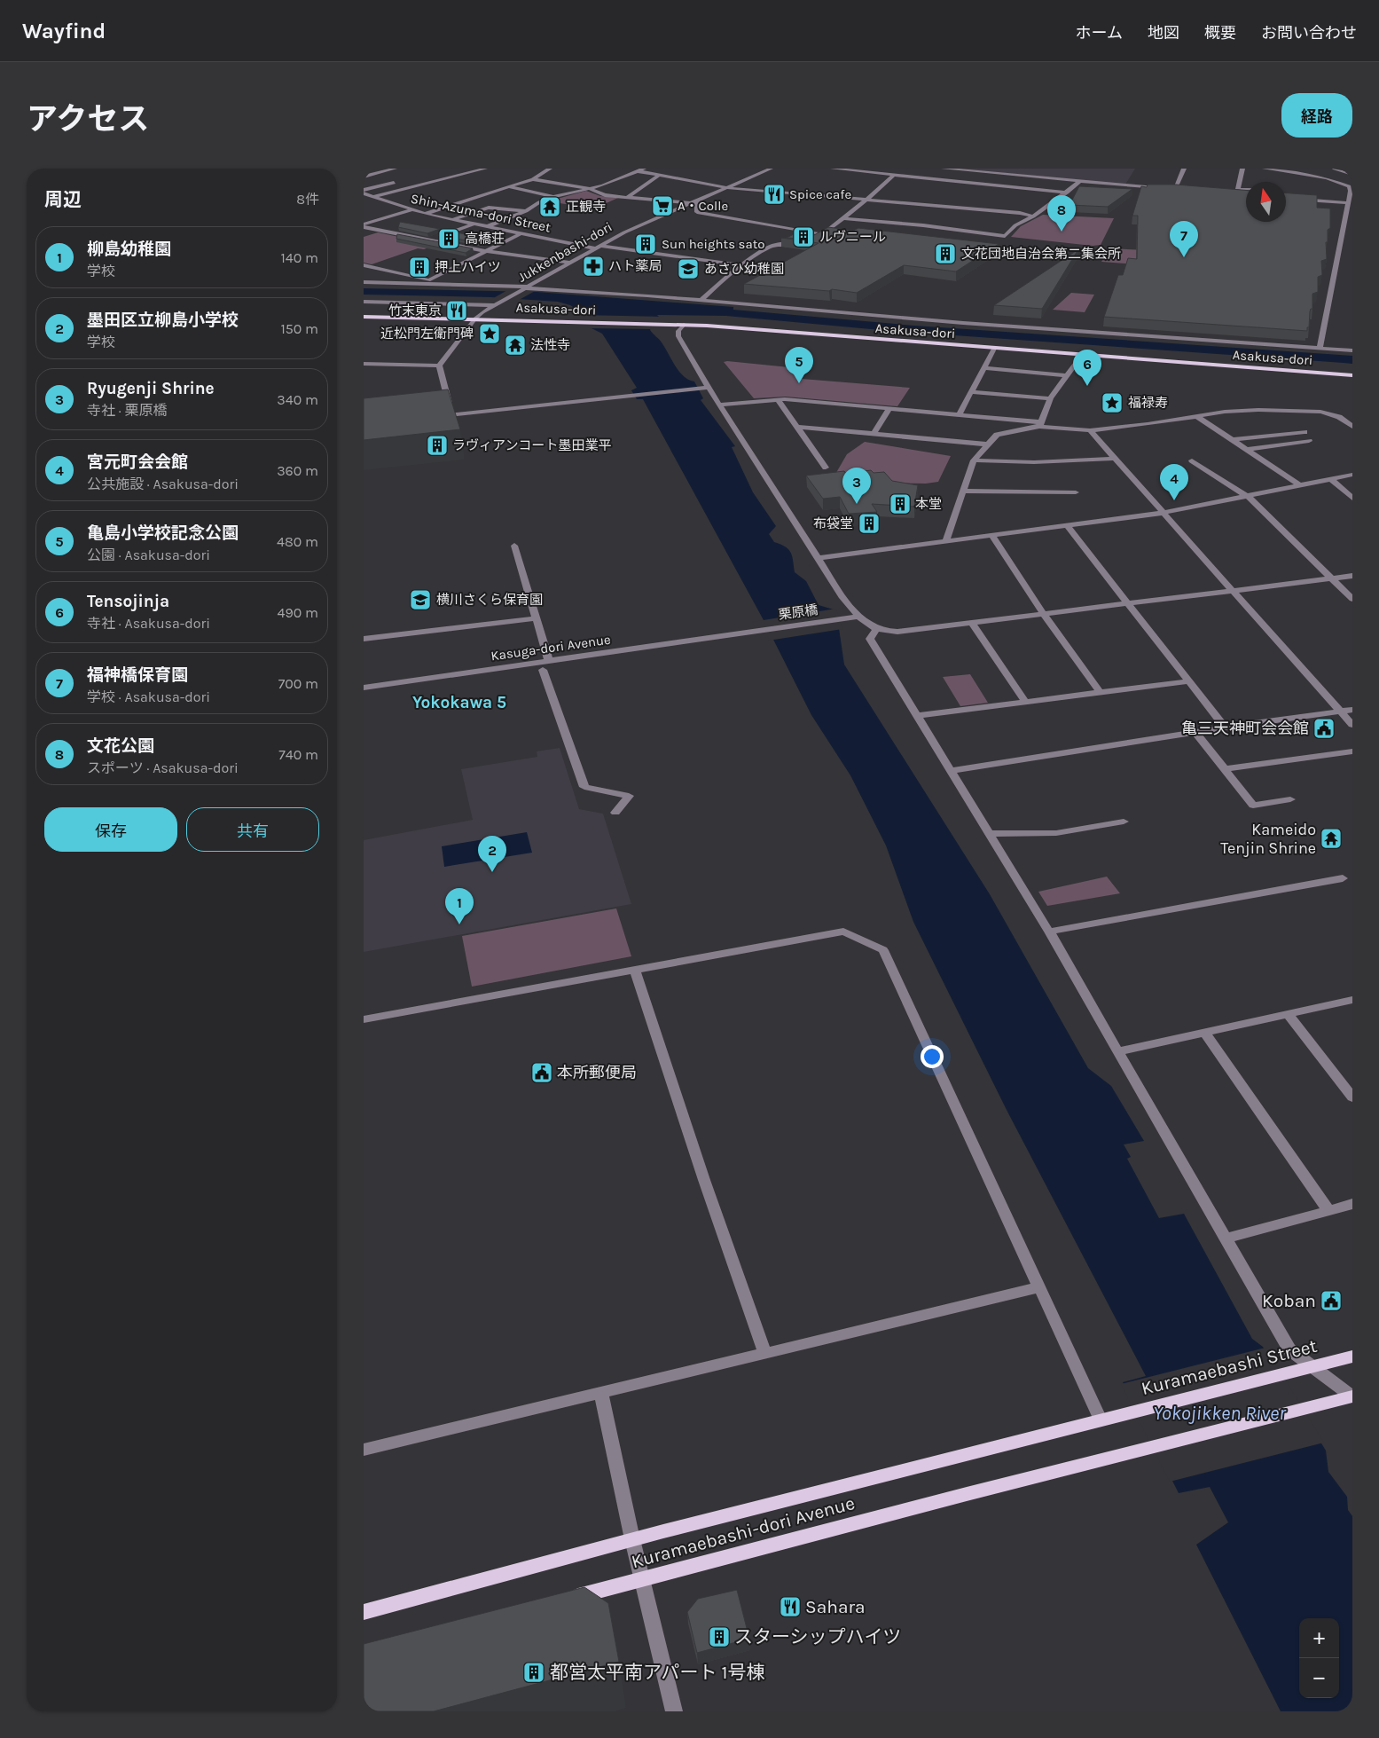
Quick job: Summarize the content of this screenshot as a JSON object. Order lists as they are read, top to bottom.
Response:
{
  "streets": {
    "main road": ["Asakusa-dori", "Kuramaebashi Street", "Kuramaebashi-dori Avenue"],
    "street": [
      "Shin-Azuma-dori Street",
      "Jukkenbashi-dori",
      "栗原橋",
      "Kasuga-dori Avenue"
    ]
  },
  "crossings": [
    ["Shin-Azuma-dori Street", "Jukkenbashi-dori"],
    ["Jukkenbashi-dori", "Asakusa-dori"],
    ["栗原橋", "Kasuga-dori Avenue"],
    ["Kuramaebashi Street", "Kuramaebashi-dori Avenue"]
  ],
  "districts": ["Yokokawa 5"],
  "water": ["Yokojikken River"],
  "places": {
    "restaurant": ["Spice cafe", "竹末東京", "Sahara"],
    "supermarket": ["A・Colle"],
    "temple": ["正観寺", "法性寺", "Kameido Tenjin Shrine"],
    "building": [
      "ルヴニール",
      "高橋荘",
      "Sun heights sato",
      "文花団地自治会第二集会所",
      "押上ハイツ",
      "ラヴィアンコート墨田業平",
      "本堂",
      "布袋堂",
      "スターシップハイツ",
      "都営太平南アパート 1号棟"
    ],
    "pharmacy": ["ハト薬局"],
    "school or university": ["あさひ幼稚園", "横川さくら保育園"],
    "place": ["近松門左衛門碑", "福禄寿"],
    "public building": ["亀三天神町会会館", "本所郵便局", "Koban"]
  },
  "north": "top",
  "page": {
    "header": "Wayfind",
    "nav": [
      "ホーム",
      "地図",
      "概要",
      "お問い合わせ"
    ],
    "title": "アクセス",
    "buttons": [
      "経路",
      ["保存", "共有"]
    ],
    "heading": ["周辺", "8件"],
    "pins": [
      "8",
      "7",
      "5",
      "6",
      "4",
      "3",
      "2",
      "1"
    ],
    "list": [
      {
        "mark": "1",
        "name": "柳島幼稚園",
        "note": "学校",
        "value": "140 m"
      },
      {
        "mark": "2",
        "name": "墨田区立柳島小学校",
        "note": "学校",
        "value": "150 m"
      },
      {
        "mark": "3",
        "name": "Ryugenji Shrine",
        "note": "寺社 · 栗原橋",
        "value": "340 m"
      },
      {
        "mark": "4",
        "name": "宮元町会会館",
        "note": "公共施設 · Asakusa-dori",
        "value": "360 m"
      },
      {
        "mark": "5",
        "name": "亀島小学校記念公園",
        "note": "公園 · Asakusa-dori",
        "value": "480 m"
      },
      {
        "mark": "6",
        "name": "Tensojinja",
        "note": "寺社 · Asakusa-dori",
        "value": "490 m"
      },
      {
        "mark": "7",
        "name": "福神橋保育園",
        "note": "学校 · Asakusa-dori",
        "value": "700 m"
      },
      {
        "mark": "8",
        "name": "文花公園",
        "note": "スポーツ · Asakusa-dori",
        "value": "740 m"
      }
    ],
    "map_buttons": ["+", "−"]
  }
}
